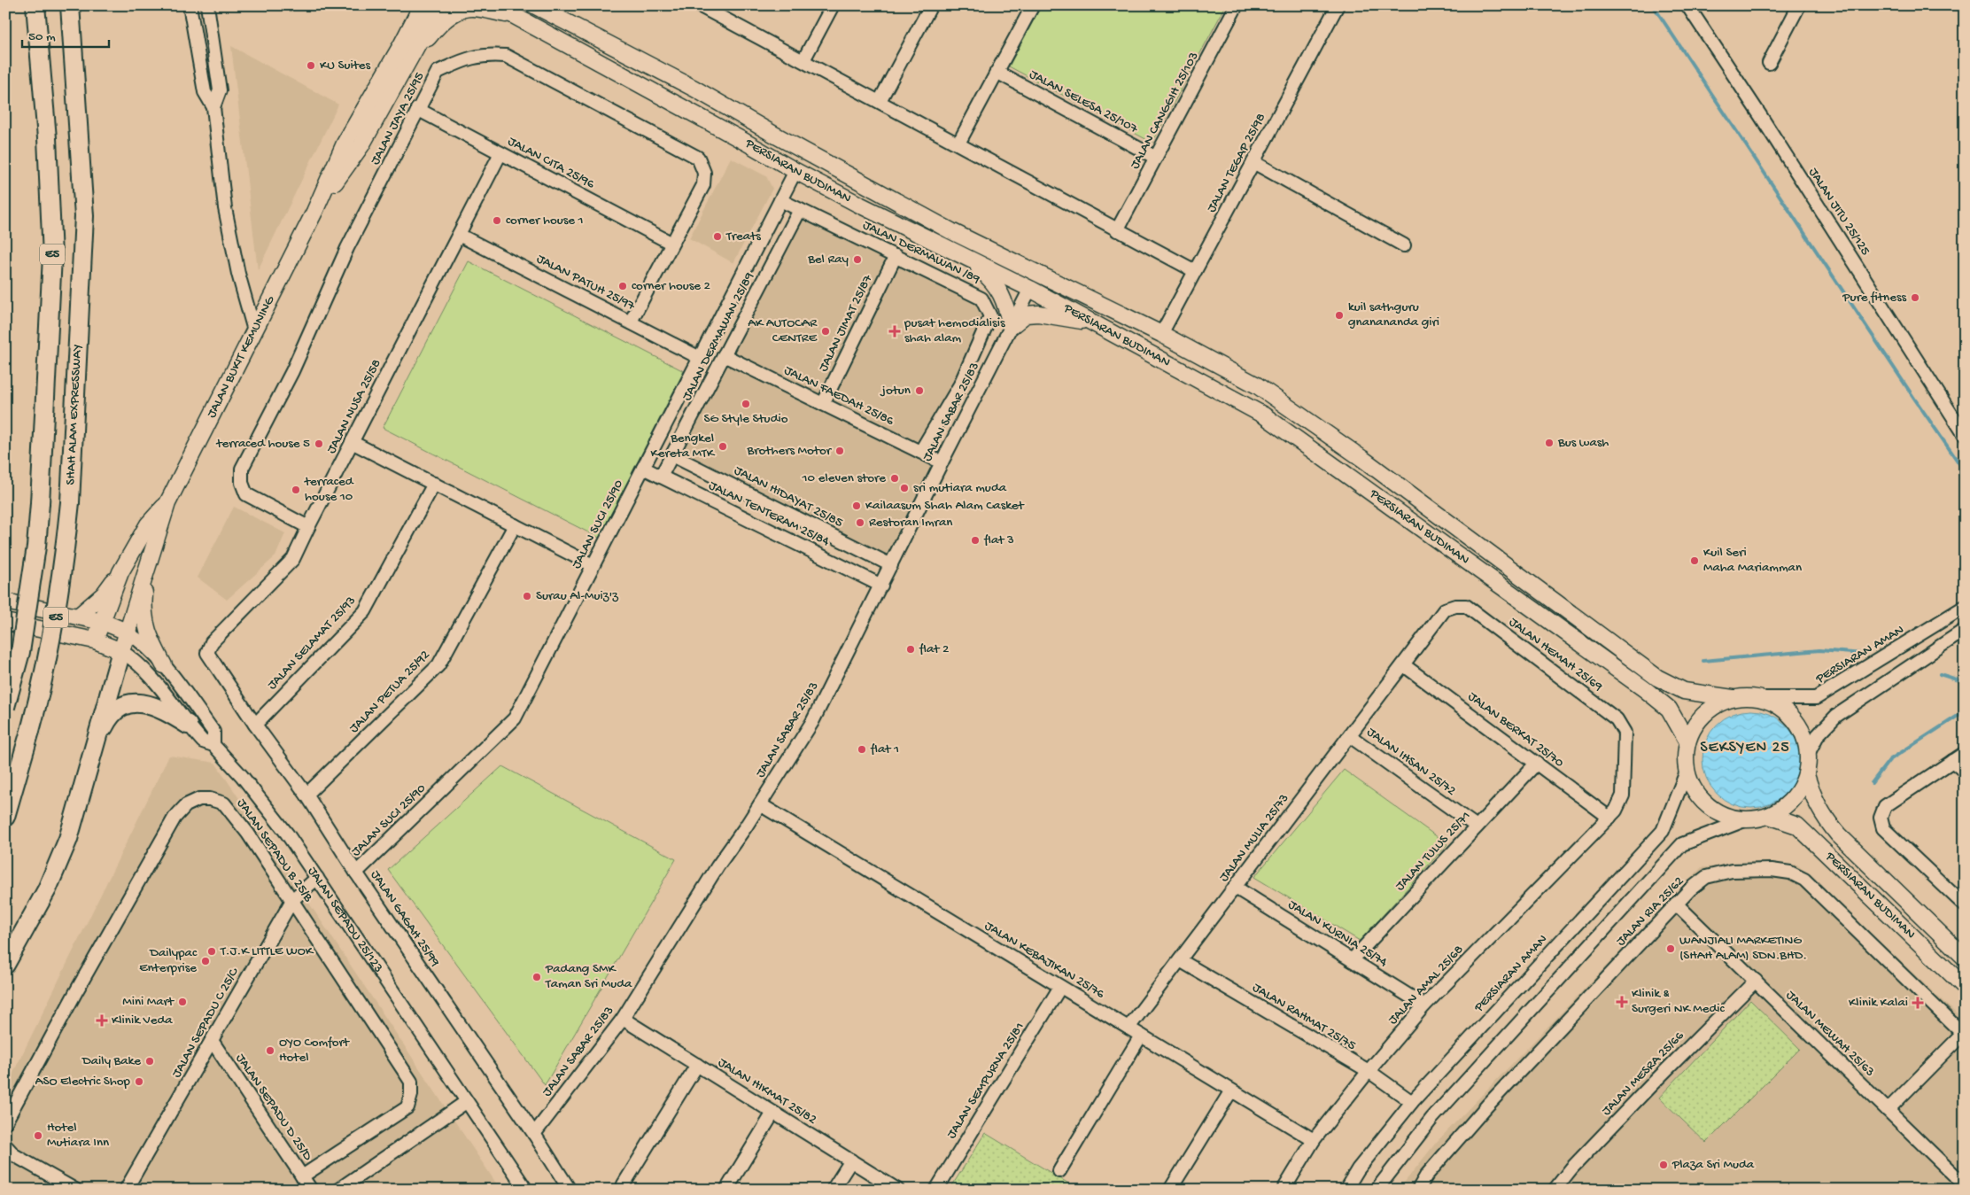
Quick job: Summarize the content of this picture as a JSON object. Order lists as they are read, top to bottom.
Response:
{
  "streets": {
    "highway": ["E5", "SHAH ALAM EXPRESSWAY"],
    "main road": ["PERSIARAN BUDIMAN", "JALAN BUKIT KEMUNING", "JALAN SEPADU 25/123"],
    "street": [
      "JALAN SELESA 25/107",
      "JALAN CANGGIH 25/103",
      "JALAN JAYA 25/95",
      "JALAN CITA 25/96",
      "JALAN TEGAP 25/98",
      "JALAN JITU 25/125",
      "JALAN DERMAWAN /89",
      "JALAN PATUH 25/97",
      "JALAN JIMAT 25/87",
      "JALAN DERMAWAN 25/89",
      "JALAN FAEDAH 25/86",
      "JALAN NUSA 25/58",
      "JALAN SABAR 25/83",
      "JALAN HIDAYAT 25/85",
      "JALAN TENTERAM 25/84",
      "JALAN SUCI 25/90",
      "JALAN SELAMAT 25/93",
      "JALAN HEMAH 25/69",
      "PERSIARAN AMAN",
      "JALAN PETUA 25/92",
      "JALAN BERKAT 25/70",
      "JALAN IHSAN 25/72",
      "JALAN MULIA 25/73",
      "JALAN SEPADU B 25/B",
      "JALAN TULUS 25/71",
      "JALAN RIA 25/62",
      "JALAN GAGAH 25/99",
      "JALAN KURNIA 25/74",
      "JALAN KEBAJIKAN 25/76",
      "JALAN AMAL 25/68",
      "JALAN RAHMAT 25/75",
      "JALAN SEPADU C 25/C",
      "JALAN MEWAH 25/63",
      "JALAN MESRA 25/66",
      "JALAN SEMPURNA 25/81",
      "JALAN HIKMAT 25/82",
      "JALAN SEPADU D 25/D"
    ]
  },
  "crossings": [
    ["JALAN SELESA 25/107", "JALAN CANGGIH 25/103"],
    ["JALAN JAYA 25/95", "JALAN CITA 25/96"],
    ["JALAN JAYA 25/95", "JALAN PATUH 25/97"],
    ["JALAN JAYA 25/95", "JALAN NUSA 25/58"],
    ["JALAN CITA 25/96", "JALAN NUSA 25/58"],
    ["JALAN TEGAP 25/98", "PERSIARAN BUDIMAN"],
    ["PERSIARAN BUDIMAN", "JALAN SABAR 25/83"],
    ["PERSIARAN BUDIMAN", "JALAN SUCI 25/90"],
    ["PERSIARAN BUDIMAN", "PERSIARAN AMAN"],
    ["JALAN DERMAWAN /89", "JALAN JIMAT 25/87"],
    ["JALAN DERMAWAN /89", "JALAN DERMAWAN 25/89"],
    ["JALAN DERMAWAN /89", "JALAN FAEDAH 25/86"],
    ["JALAN DERMAWAN /89", "JALAN SUCI 25/90"],
    ["JALAN PATUH 25/97", "JALAN NUSA 25/58"],
    ["JALAN PATUH 25/97", "JALAN SUCI 25/90"],
    ["JALAN JIMAT 25/87", "JALAN FAEDAH 25/86"],
    ["JALAN DERMAWAN 25/89", "JALAN FAEDAH 25/86"],
    ["JALAN DERMAWAN 25/89", "JALAN HIDAYAT 25/85"],
    ["JALAN DERMAWAN 25/89", "JALAN TENTERAM 25/84"],
    ["JALAN BUKIT KEMUNING", "JALAN SEPADU 25/123"],
    ["JALAN FAEDAH 25/86", "JALAN SABAR 25/83"],
    ["JALAN NUSA 25/58", "JALAN GAGAH 25/99"],
    ["JALAN SABAR 25/83", "JALAN HIDAYAT 25/85"],
    ["JALAN SABAR 25/83", "JALAN TENTERAM 25/84"],
    ["JALAN SABAR 25/83", "JALAN GAGAH 25/99"],
    ["JALAN SABAR 25/83", "JALAN KEBAJIKAN 25/76"],
    ["JALAN SABAR 25/83", "JALAN HIKMAT 25/82"],
    ["JALAN TENTERAM 25/84", "JALAN SUCI 25/90"],
    ["JALAN SUCI 25/90", "JALAN GAGAH 25/99"],
    ["JALAN SELAMAT 25/93", "JALAN GAGAH 25/99"],
    ["JALAN HEMAH 25/69", "JALAN BERKAT 25/70"],
    ["JALAN HEMAH 25/69", "JALAN MULIA 25/73"],
    ["JALAN HEMAH 25/69", "JALAN AMAL 25/68"],
    ["PERSIARAN AMAN", "JALAN RAHMAT 25/75"],
    ["JALAN PETUA 25/92", "JALAN GAGAH 25/99"],
    ["JALAN BERKAT 25/70", "JALAN MULIA 25/73"],
    ["JALAN BERKAT 25/70", "JALAN TULUS 25/71"],
    ["JALAN BERKAT 25/70", "JALAN AMAL 25/68"],
    ["JALAN IHSAN 25/72", "JALAN MULIA 25/73"],
    ["JALAN IHSAN 25/72", "JALAN TULUS 25/71"],
    ["JALAN MULIA 25/73", "JALAN KURNIA 25/74"],
    ["JALAN MULIA 25/73", "JALAN KEBAJIKAN 25/76"],
    ["JALAN MULIA 25/73", "JALAN RAHMAT 25/75"],
    ["JALAN SEPADU B 25/B", "JALAN SEPADU C 25/C"],
    ["JALAN SEPADU B 25/B", "JALAN SEPADU D 25/D"],
    ["JALAN TULUS 25/71", "JALAN KURNIA 25/74"],
    ["JALAN RIA 25/62", "JALAN MEWAH 25/63"],
    ["JALAN SEPADU 25/123", "JALAN SEPADU C 25/C"],
    ["JALAN KURNIA 25/74", "JALAN AMAL 25/68"],
    ["JALAN KEBAJIKAN 25/76", "JALAN AMAL 25/68"],
    ["JALAN KEBAJIKAN 25/76", "JALAN SEMPURNA 25/81"],
    ["JALAN AMAL 25/68", "JALAN RAHMAT 25/75"],
    ["JALAN SEPADU C 25/C", "JALAN SEPADU D 25/D"],
    ["JALAN MEWAH 25/63", "JALAN MESRA 25/66"]
  ],
  "districts": ["SEKSYEN 25"],
  "places": {
    "other": [
      "KU Suites",
      "corner house 1",
      "Treats",
      "Bel Ray",
      "corner house 2",
      "Pure fitness",
      "kuil sathguru gnanananda giri",
      "AK AUTOCAR CENTRE",
      "jotun",
      "SG Style Studio",
      "Bus wash",
      "terraced house 5",
      "Bengkel Kereta MTK",
      "Brothers Motor",
      "10 eleven store",
      "sri mutiara muda",
      "terraced house 10",
      "Kailaasum Shah Alam Casket",
      "Restoran Imran",
      "flat 3",
      "Kuil Seri Maha Mariamman",
      "Surau Al-Muiz'z",
      "flat 2",
      "flat 1",
      "WANJIALI MARKETING (SHAH ALAM) SDN.BHD.",
      "T.J.K LITTLE WOK",
      "Dailypac Enterprise",
      "Padang SMK Taman Sri Muda",
      "Mini Mart",
      "OYO Comfort Hotel",
      "Daily Bake",
      "ASO Electric Shop",
      "Hotel Mutiara Inn",
      "Plaza Sri Muda"
    ],
    "health": [
      "pusat hemodialisis shah alam",
      "Klinik & Surgeri NK Medic",
      "Klinik Kalai",
      "Klinik Veda"
    ]
  },
  "scale_bar": "50 m"
}
